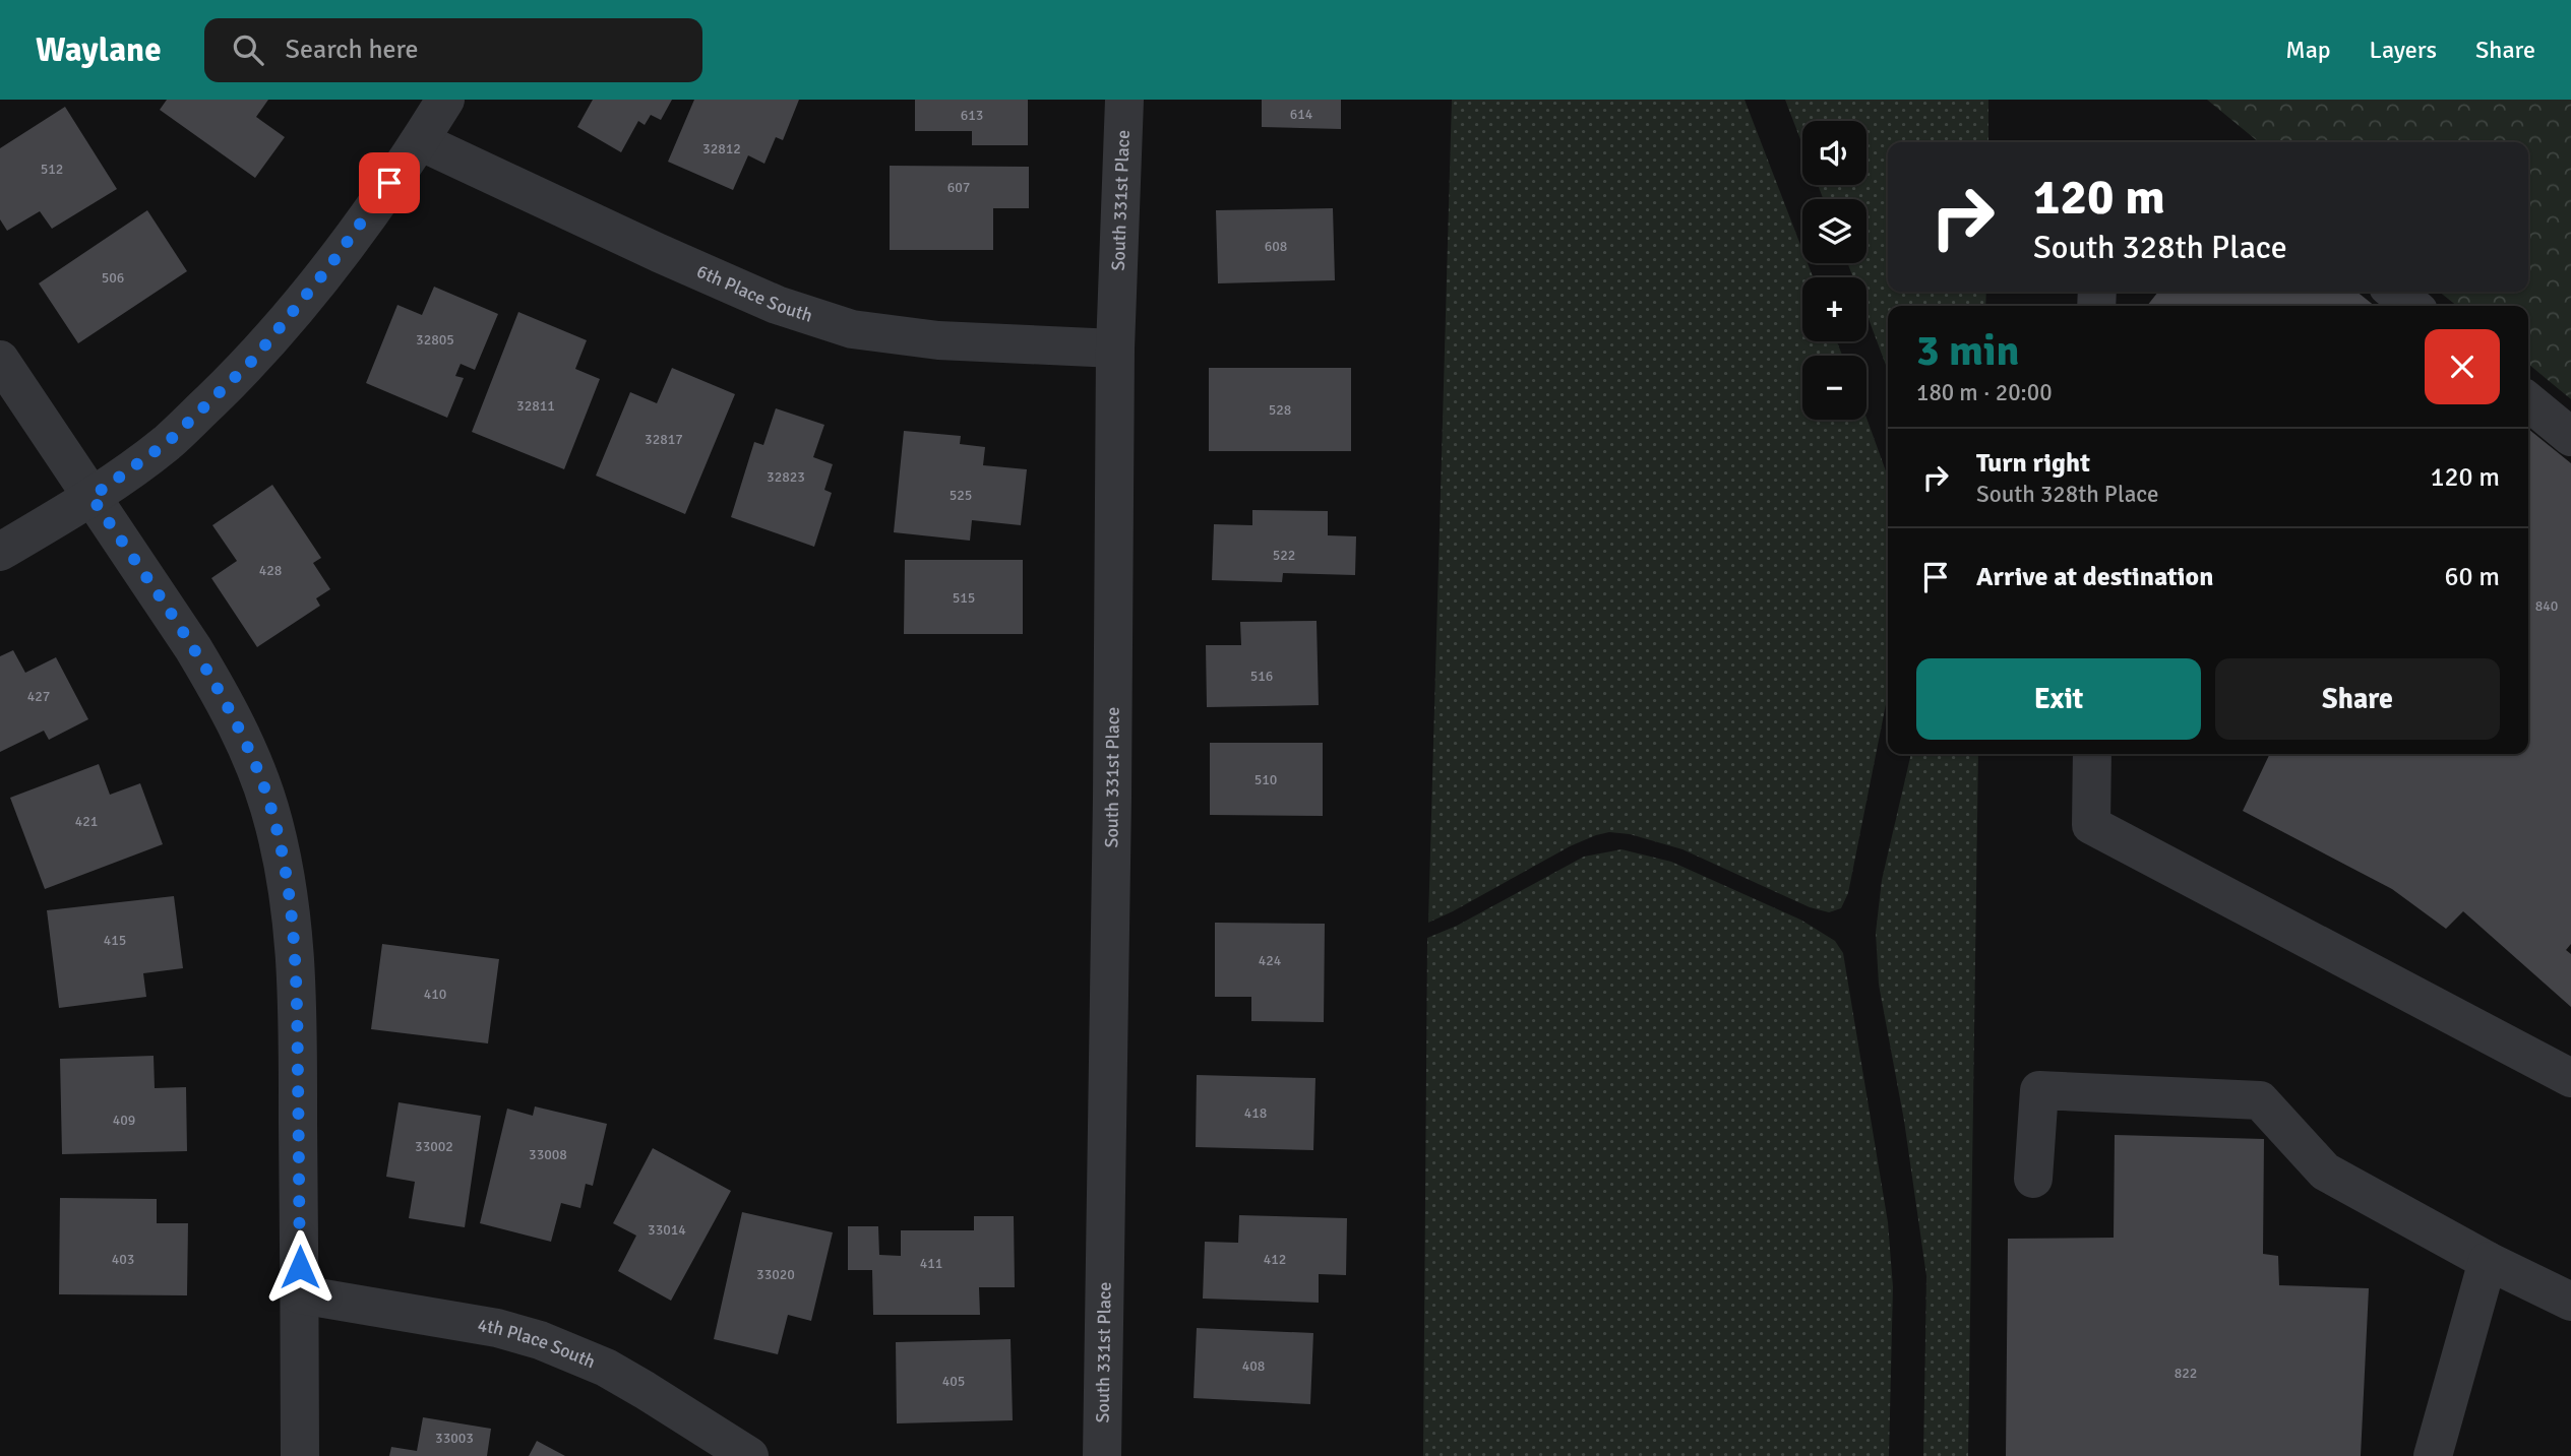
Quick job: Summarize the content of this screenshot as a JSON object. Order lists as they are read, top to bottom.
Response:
{
  "streets": {
    "street": ["South 331st Place", "6th Place South", "4th Place South"]
  },
  "crossings": [
    ["South 331st Place", "6th Place South"]
  ],
  "house_numbers": [
    "614",
    "613",
    "32812",
    "512",
    "607",
    "608",
    "506",
    "32805",
    "32811",
    "528",
    "32817",
    "32823",
    "525",
    "522",
    "428",
    "515",
    "840",
    "516",
    "427",
    "510",
    "421",
    "415",
    "424",
    "410",
    "418",
    "409",
    "33002",
    "33008",
    "33014",
    "403",
    "412",
    "411",
    "33020",
    "408",
    "822",
    "405",
    "33003"
  ],
  "page": {
    "header": "Waylane",
    "search": "Search here",
    "nav": ["Map", "Layers", "Share"],
    "map_buttons": ["+", "−"],
    "turn": ["120 m", "South 328th Place"],
    "heading": ["3 min", "180 m · 20:00"],
    "list": [
      {
        "name": "Turn right",
        "note": "South 328th Place",
        "value": "120 m"
      },
      {
        "name": "Arrive at destination",
        "value": "60 m"
      }
    ],
    "buttons": ["Exit", "Share"]
  }
}
